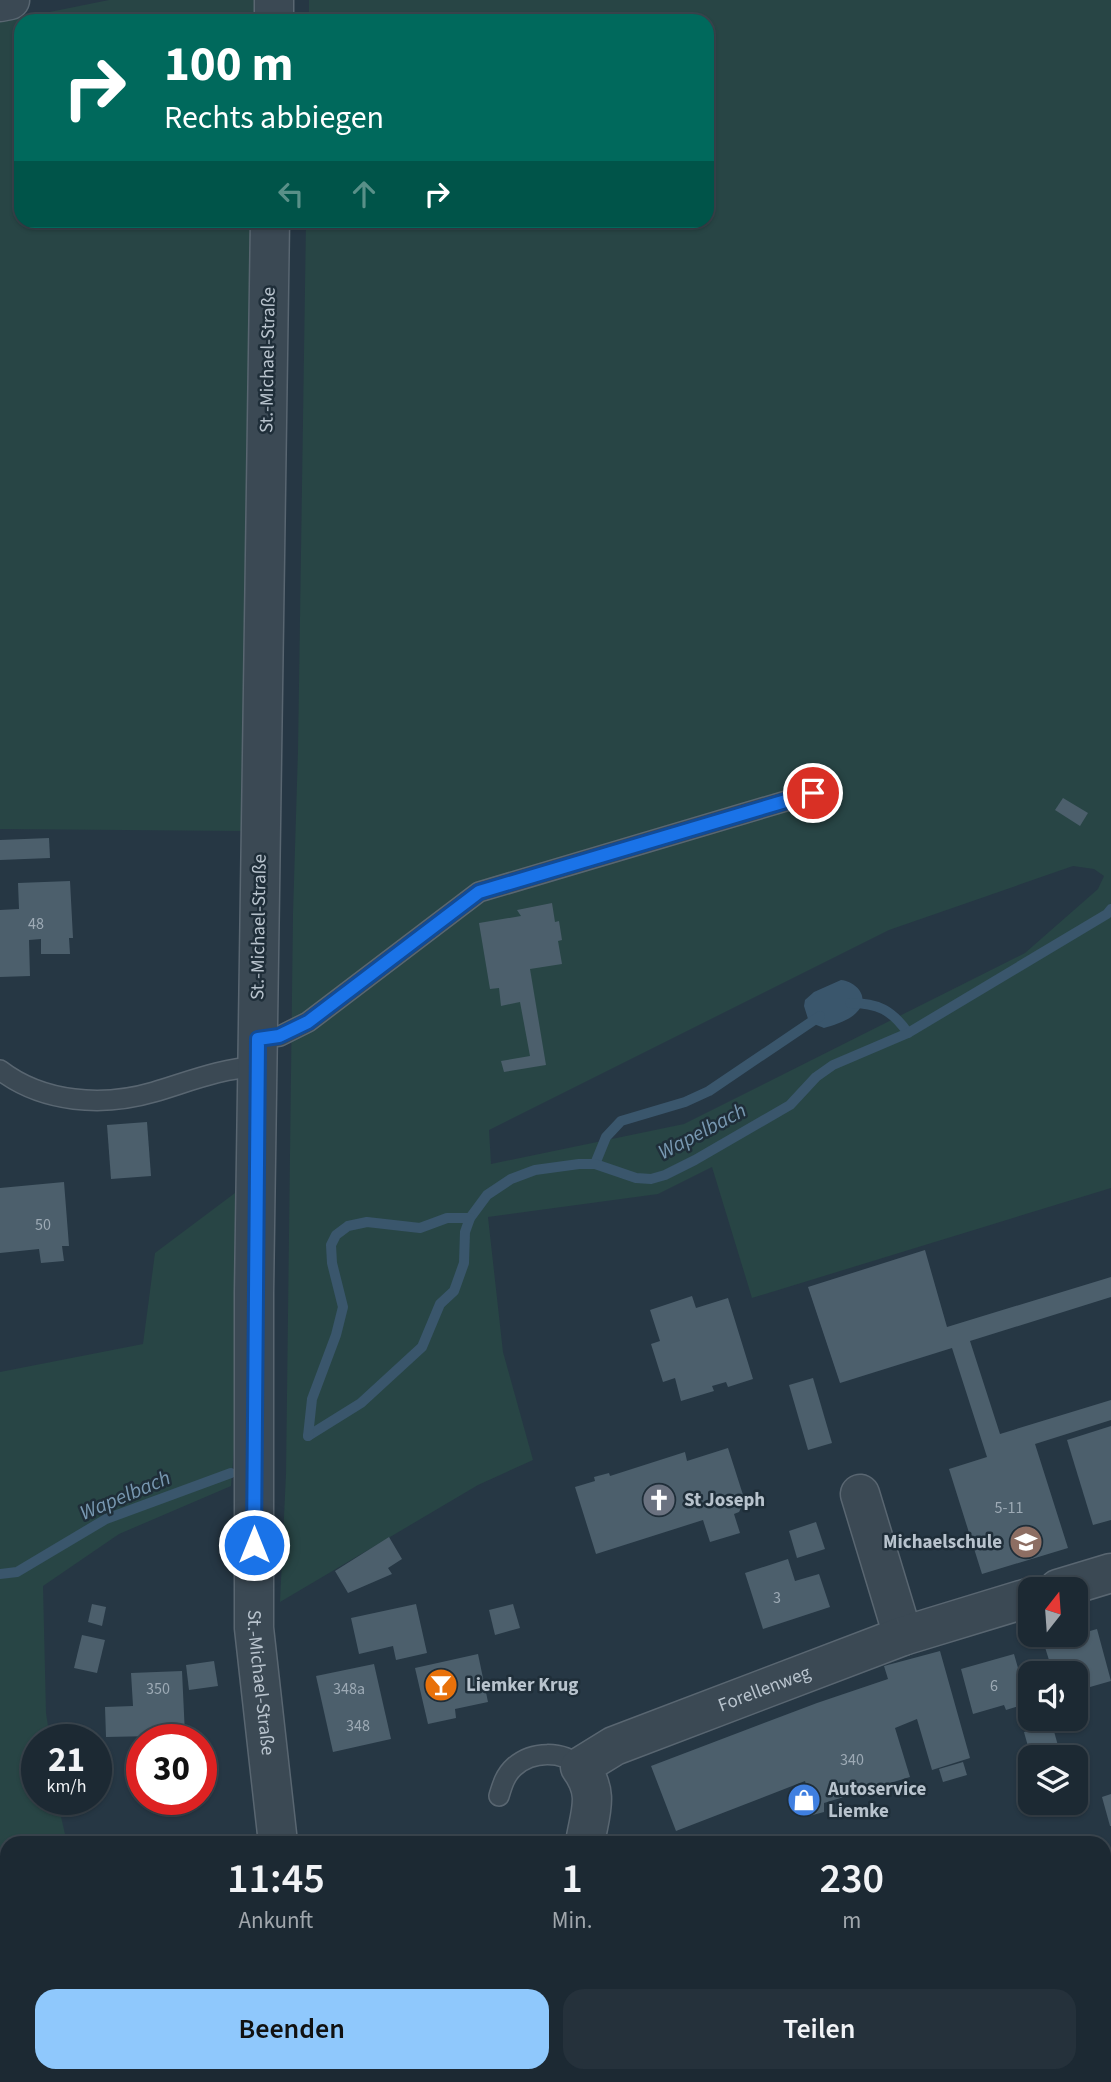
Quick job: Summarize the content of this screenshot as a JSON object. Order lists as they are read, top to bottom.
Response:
{
  "streets": {
    "street": ["St.-Michael-Straße", "Forellenweg"]
  },
  "water": ["Wapelbach"],
  "places": {
    "church": ["St Joseph"],
    "school or university": ["Michaelschule"],
    "bar": ["Liemker Krug"],
    "shop": ["Autoservice Liemke"]
  },
  "house_numbers": [
    "48",
    "50",
    "5-11",
    "3",
    "6",
    "350",
    "348a",
    "348",
    "340"
  ],
  "north": "top",
  "page": {
    "turn": ["100 m", "Rechts abbiegen"],
    "speed": "21 km/h",
    "limit": "30",
    "eta": [
      "11:45",
      "Ankunft",
      "1",
      "Min.",
      "230",
      "m"
    ],
    "buttons": ["Beenden", "Teilen"]
  }
}
